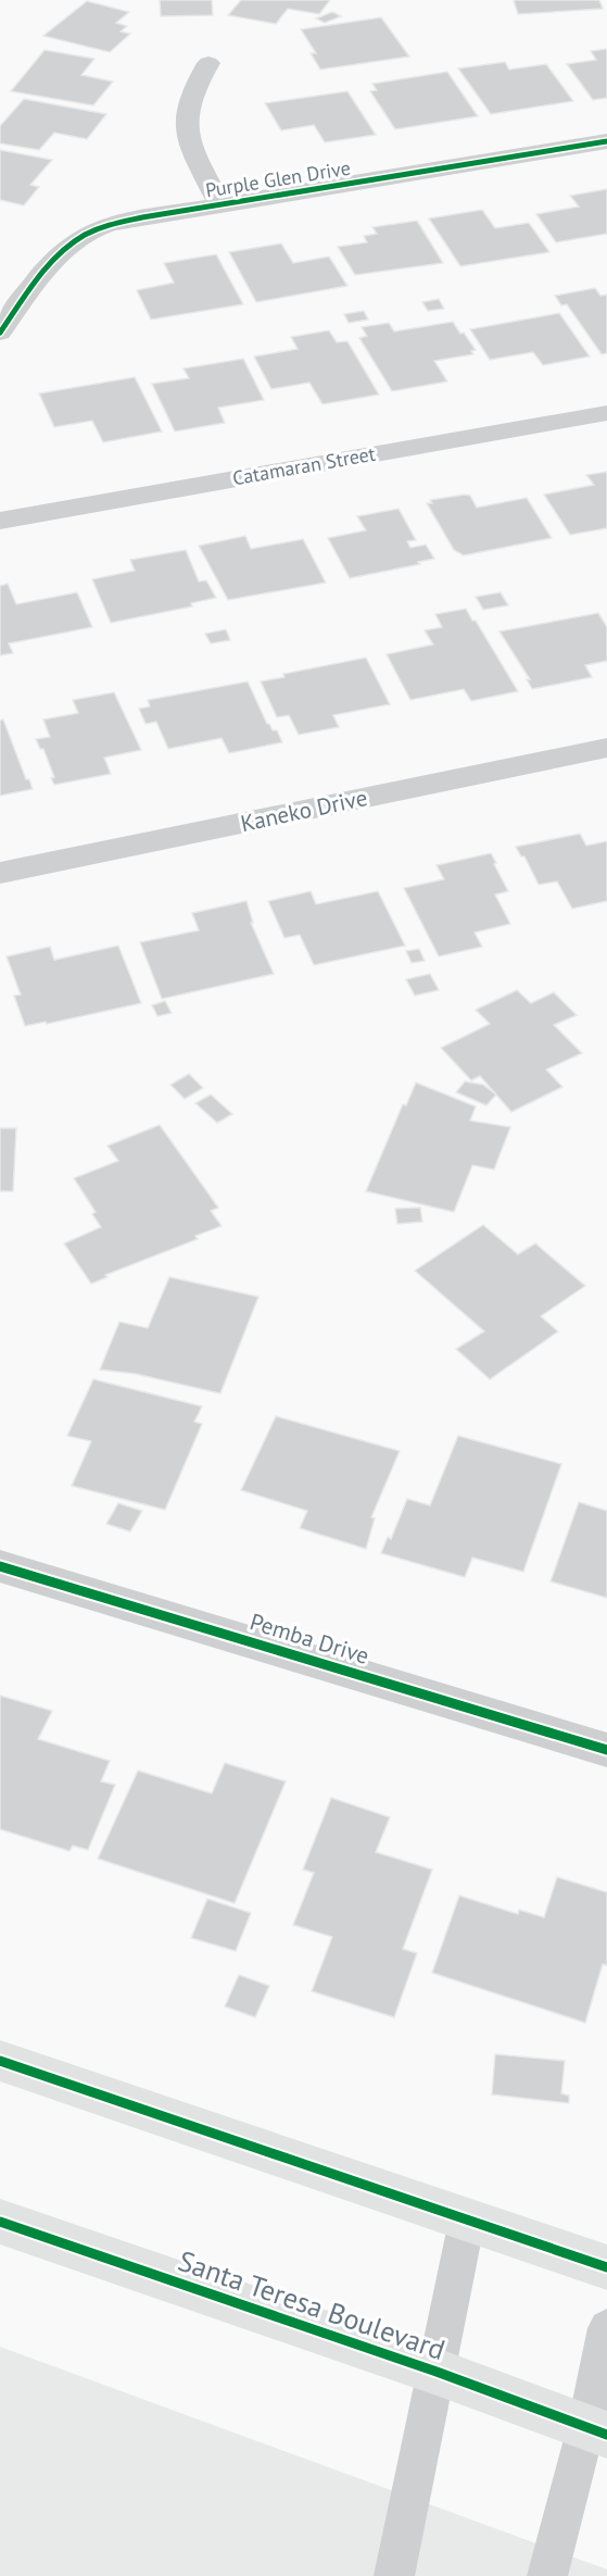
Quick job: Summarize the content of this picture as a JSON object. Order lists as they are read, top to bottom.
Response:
{
  "streets": {
    "main road": ["Santa Teresa Boulevard"],
    "street": [
      "Purple Glen Drive",
      "Catamaran Street",
      "Kaneko Drive",
      "Pemba Drive"
    ]
  }
}
